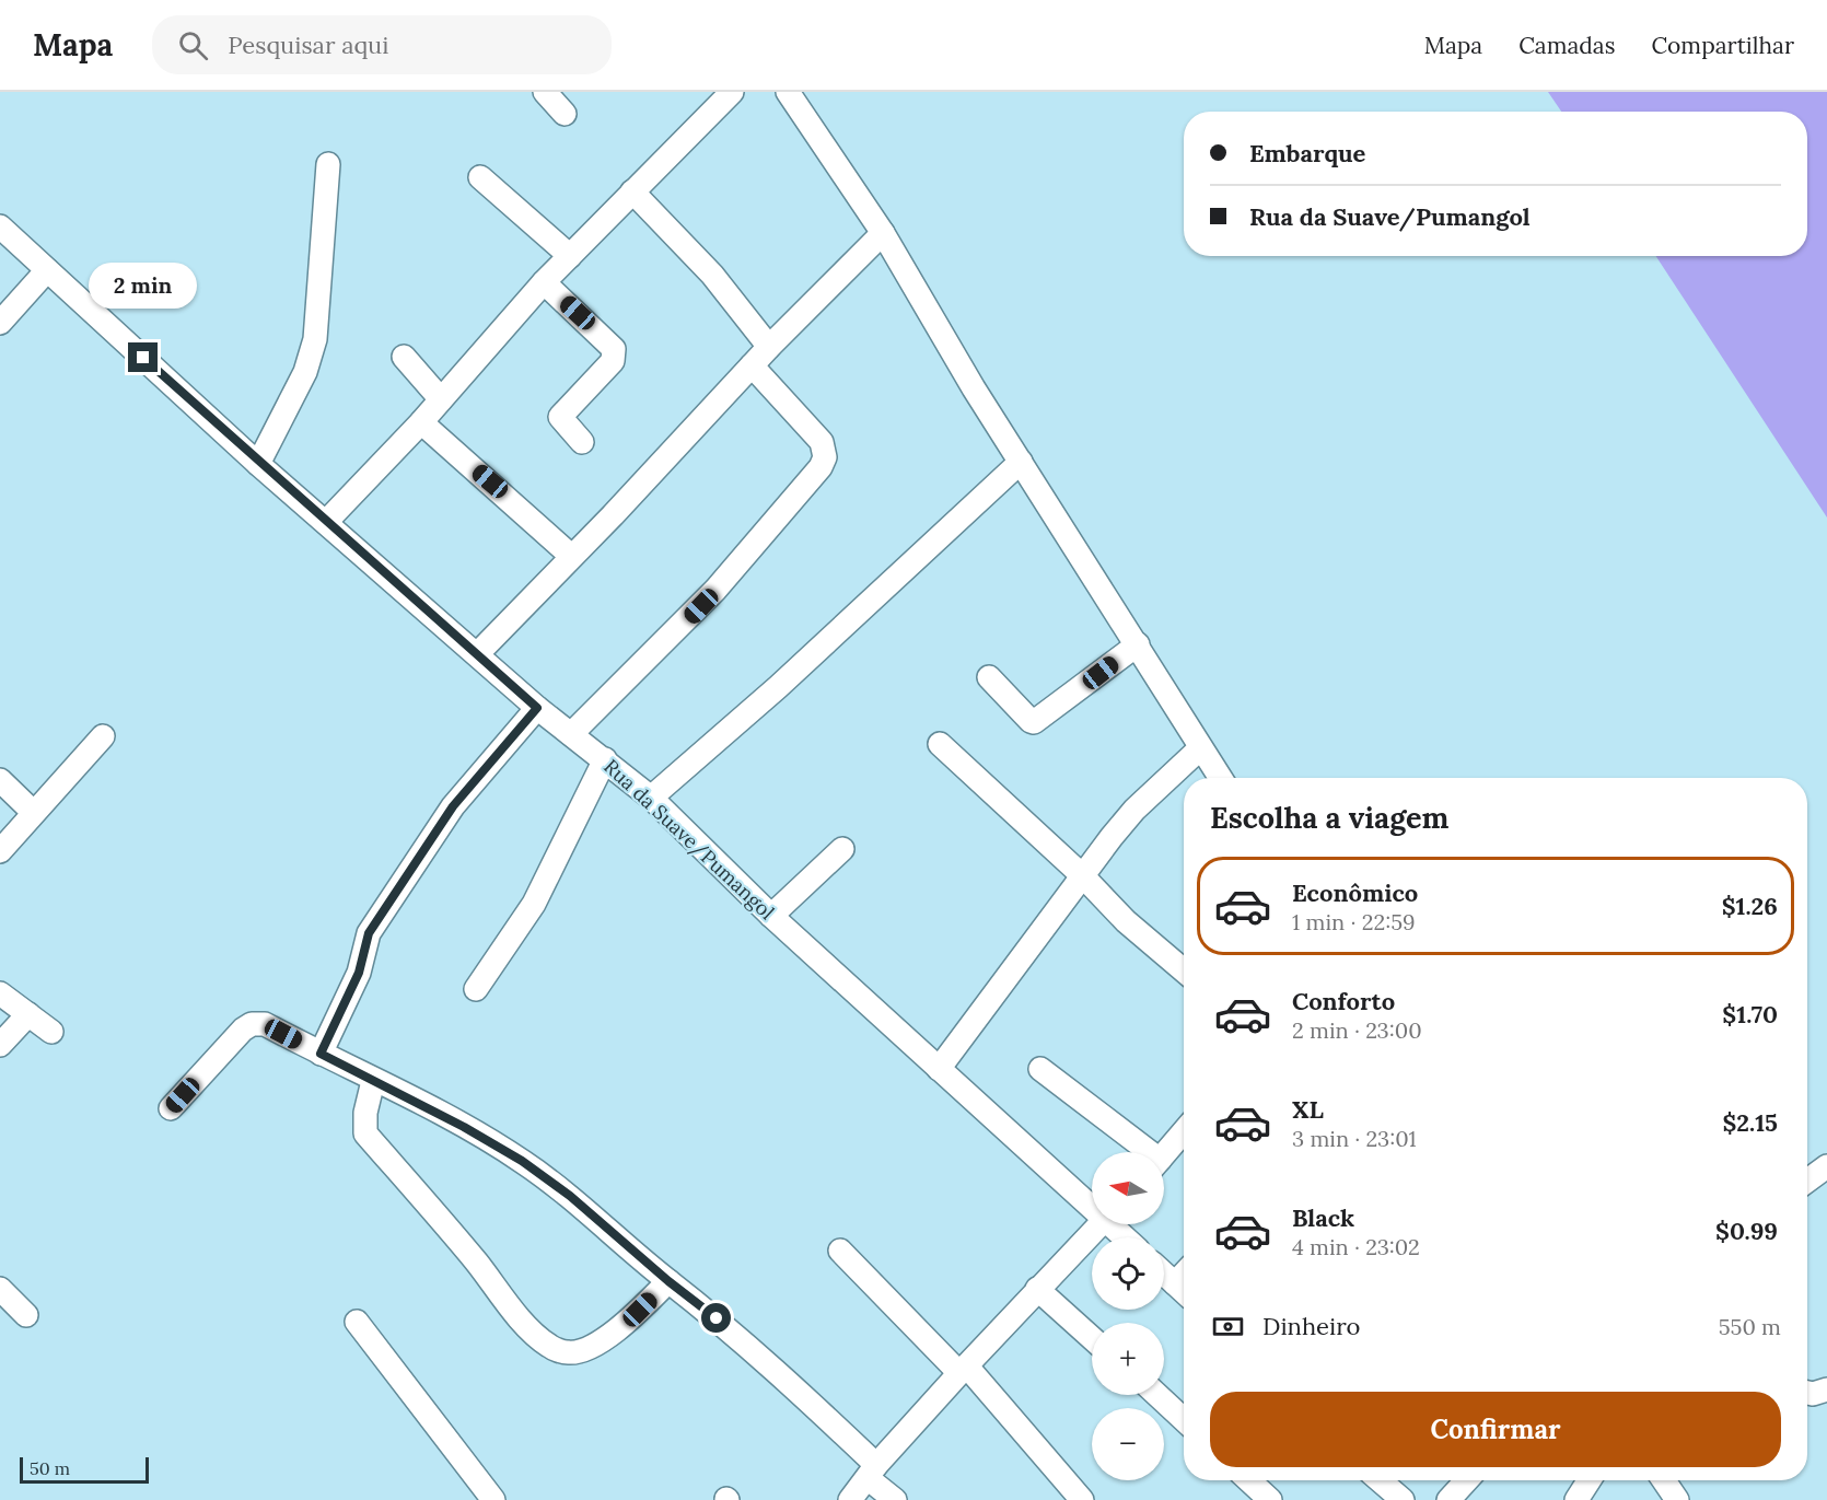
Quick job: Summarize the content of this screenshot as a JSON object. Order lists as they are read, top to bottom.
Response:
{
  "streets": {
    "street": ["Rua da Suave/Pumangol"]
  },
  "scale_bar": "50 m",
  "north": "left",
  "page": {
    "header": "Mapa",
    "search": "Pesquisar aqui",
    "nav": ["Mapa", "Camadas", "Compartilhar"],
    "banner": ["Embarque", "Rua da Suave/Pumangol"],
    "bubble": "2 min",
    "heading": "Escolha a viagem",
    "list": [
      {
        "name": "Econômico",
        "note": "1 min · 22:59",
        "value": "$1.26"
      },
      {
        "name": "Conforto",
        "note": "2 min · 23:00",
        "value": "$1.70"
      },
      {
        "name": "XL",
        "note": "3 min · 23:01",
        "value": "$2.15"
      },
      {
        "name": "Black",
        "note": "4 min · 23:02",
        "value": "$0.99"
      }
    ],
    "map_buttons": ["+", "−"],
    "pay": ["Dinheiro", "550 m"],
    "buttons": "Confirmar",
    "scale": "50 m"
  }
}
